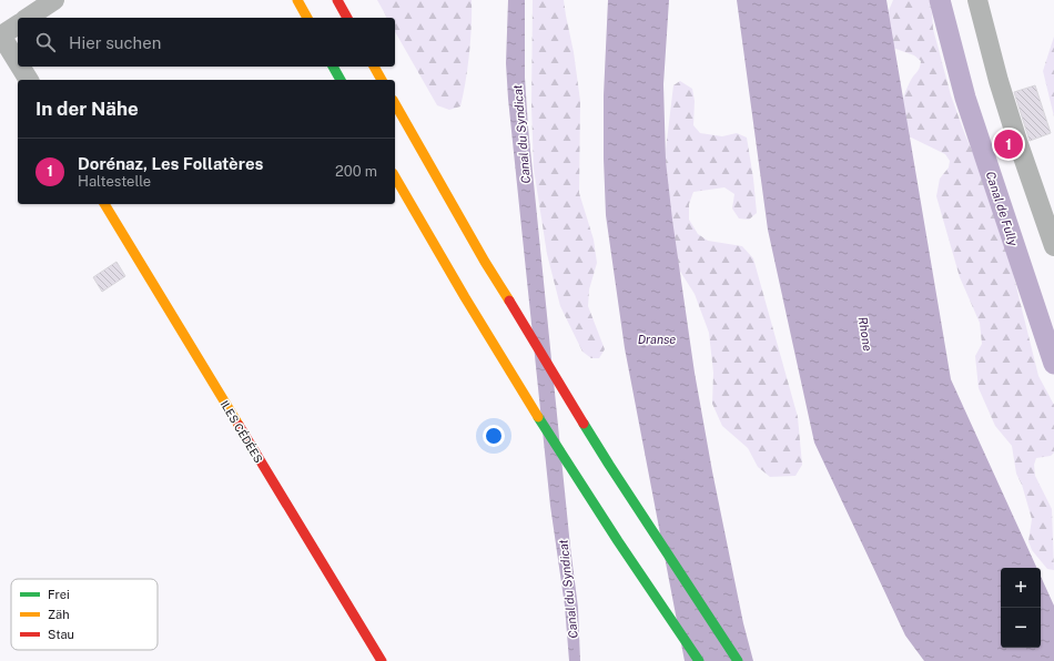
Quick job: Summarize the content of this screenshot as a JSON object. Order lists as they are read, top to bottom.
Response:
{
  "streets": {
    "main road": ["ILES CÉDÉES"]
  },
  "water": [
    "Canal du Syndicat",
    "Canal de Fully",
    "Rhone",
    "Dranse"
  ],
  "legend": ["Frei", "Zäh", "Stau"],
  "page": {
    "search": "Hier suchen",
    "heading": "In der Nähe",
    "pins": "1",
    "list": [
      {
        "mark": "1",
        "name": "Dorénaz, Les Follatères",
        "note": "Haltestelle",
        "value": "200 m"
      }
    ],
    "map_buttons": ["+", "−"]
  }
}
